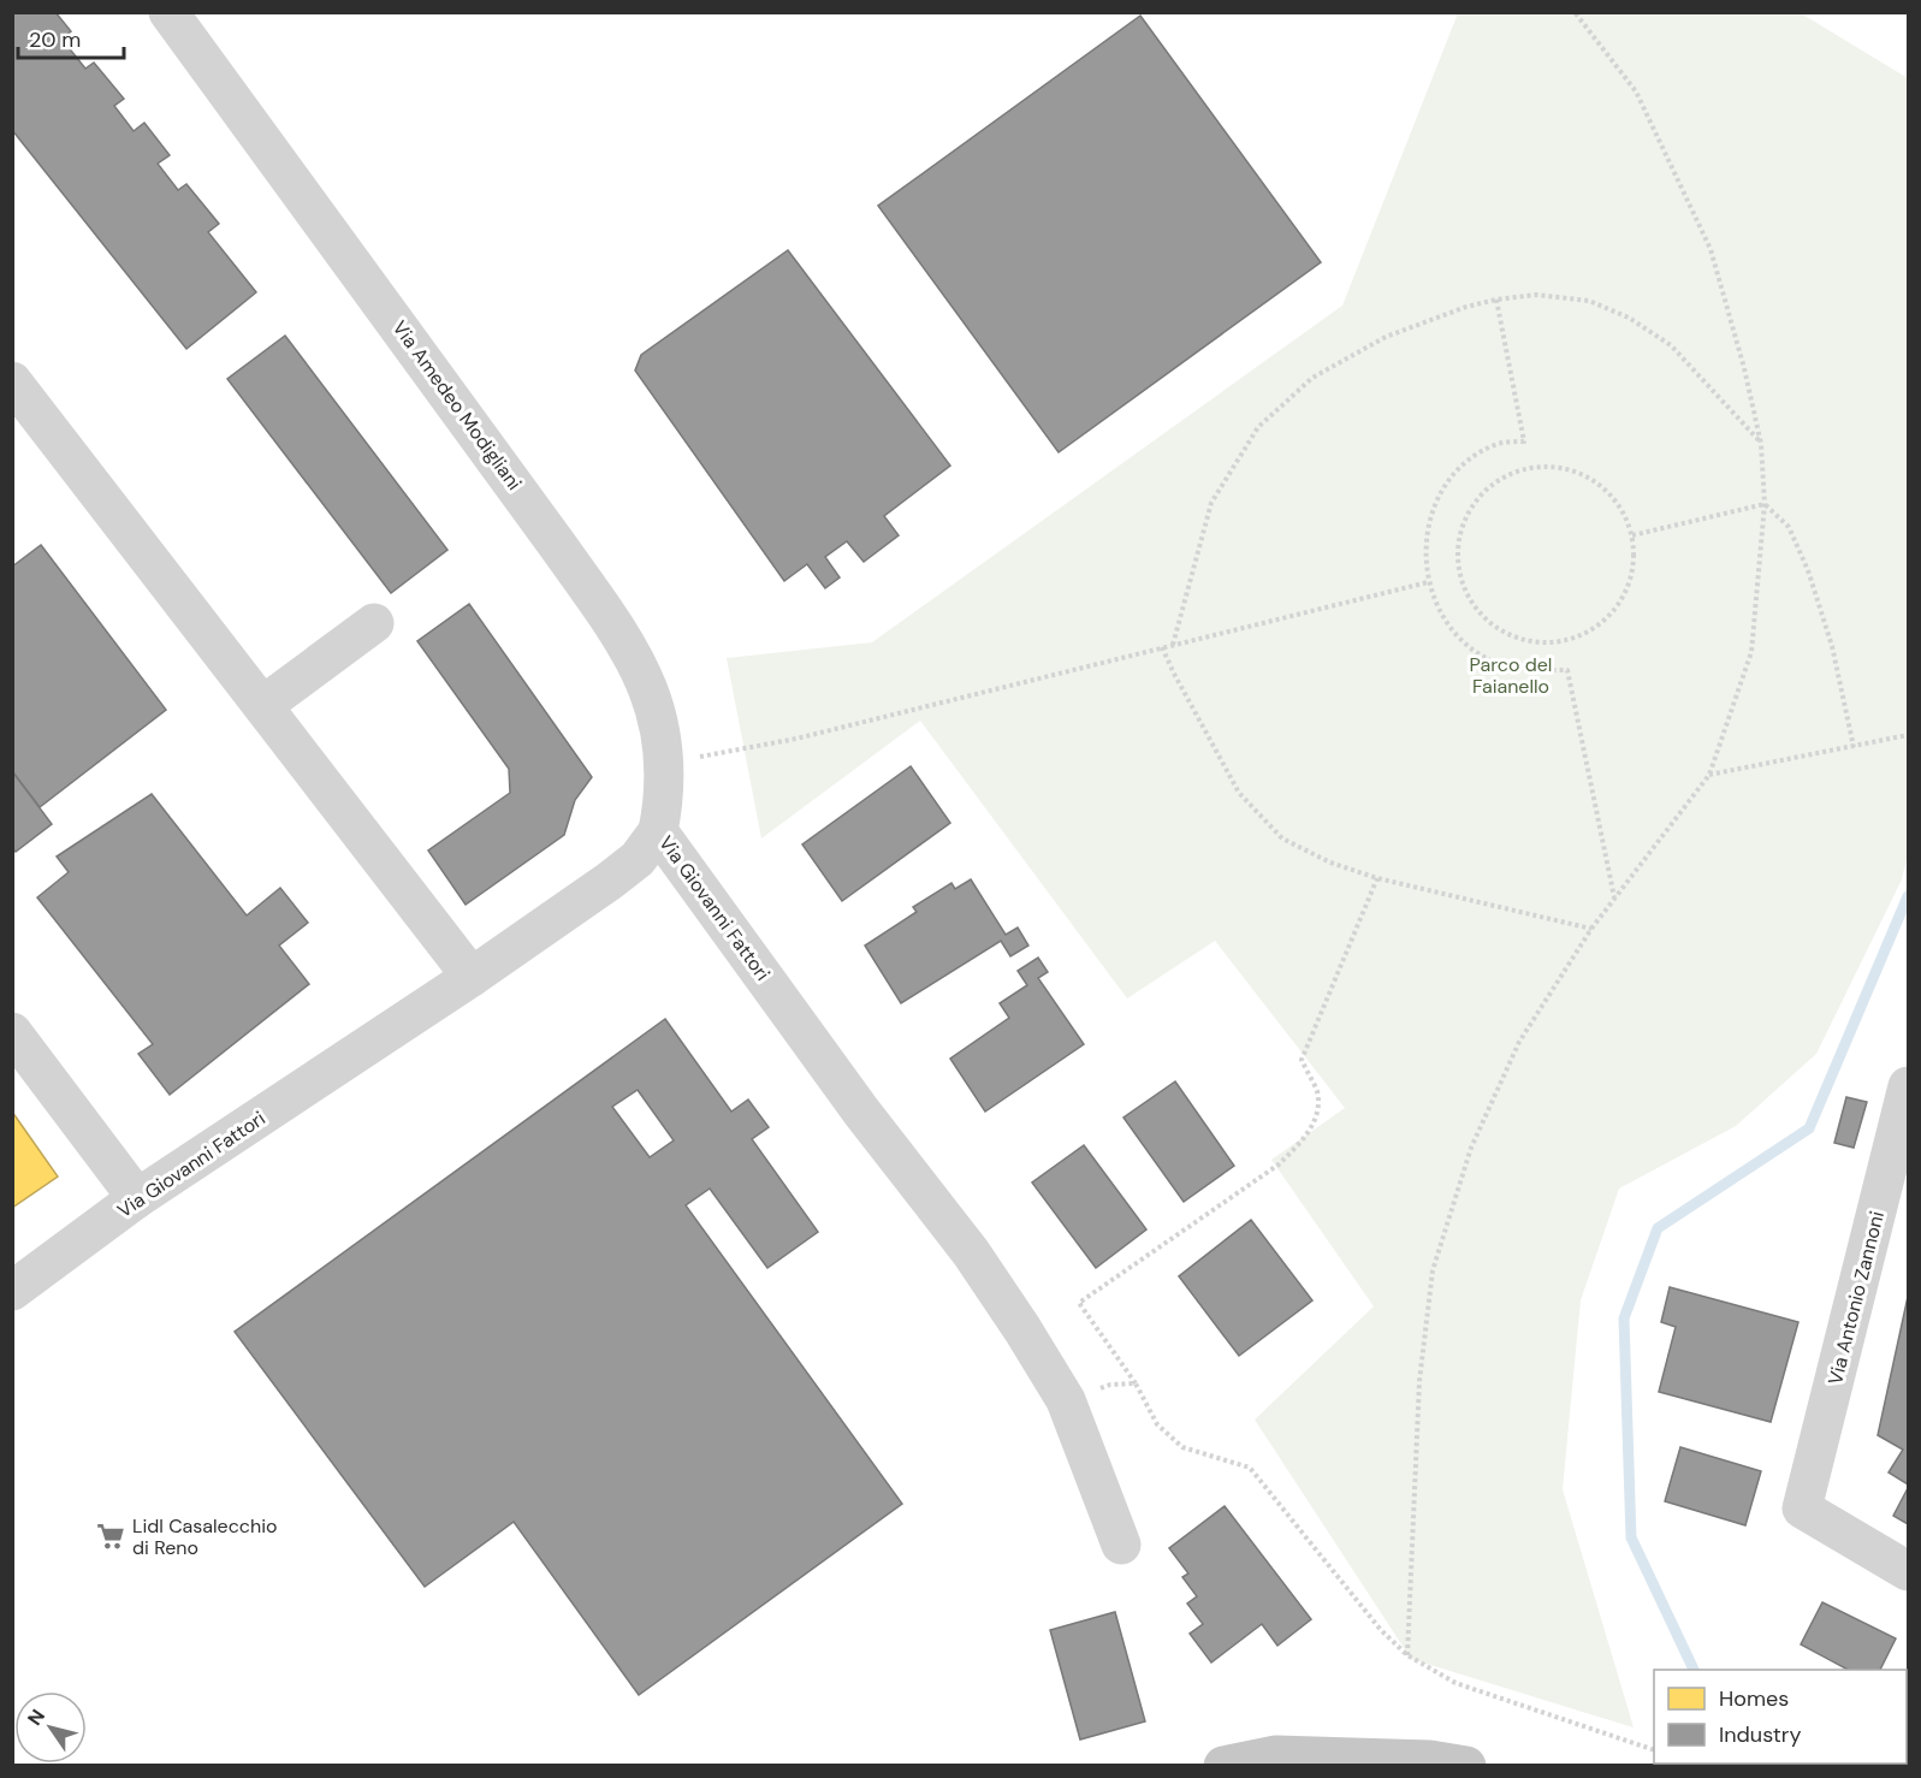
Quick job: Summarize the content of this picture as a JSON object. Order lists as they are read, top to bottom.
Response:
{
  "streets": {
    "street": ["Via Amedeo Modigliani", "Via Giovanni Fattori", "Via Antonio Zannoni"]
  },
  "crossings": [
    ["Via Amedeo Modigliani", "Via Giovanni Fattori"]
  ],
  "parks": ["Parco del Faianello"],
  "places": {
    "supermarket": ["Lidl Casalecchio di Reno"]
  },
  "legend": ["Homes", "Industry"],
  "scale_bar": "20 m",
  "north": "top left"
}
